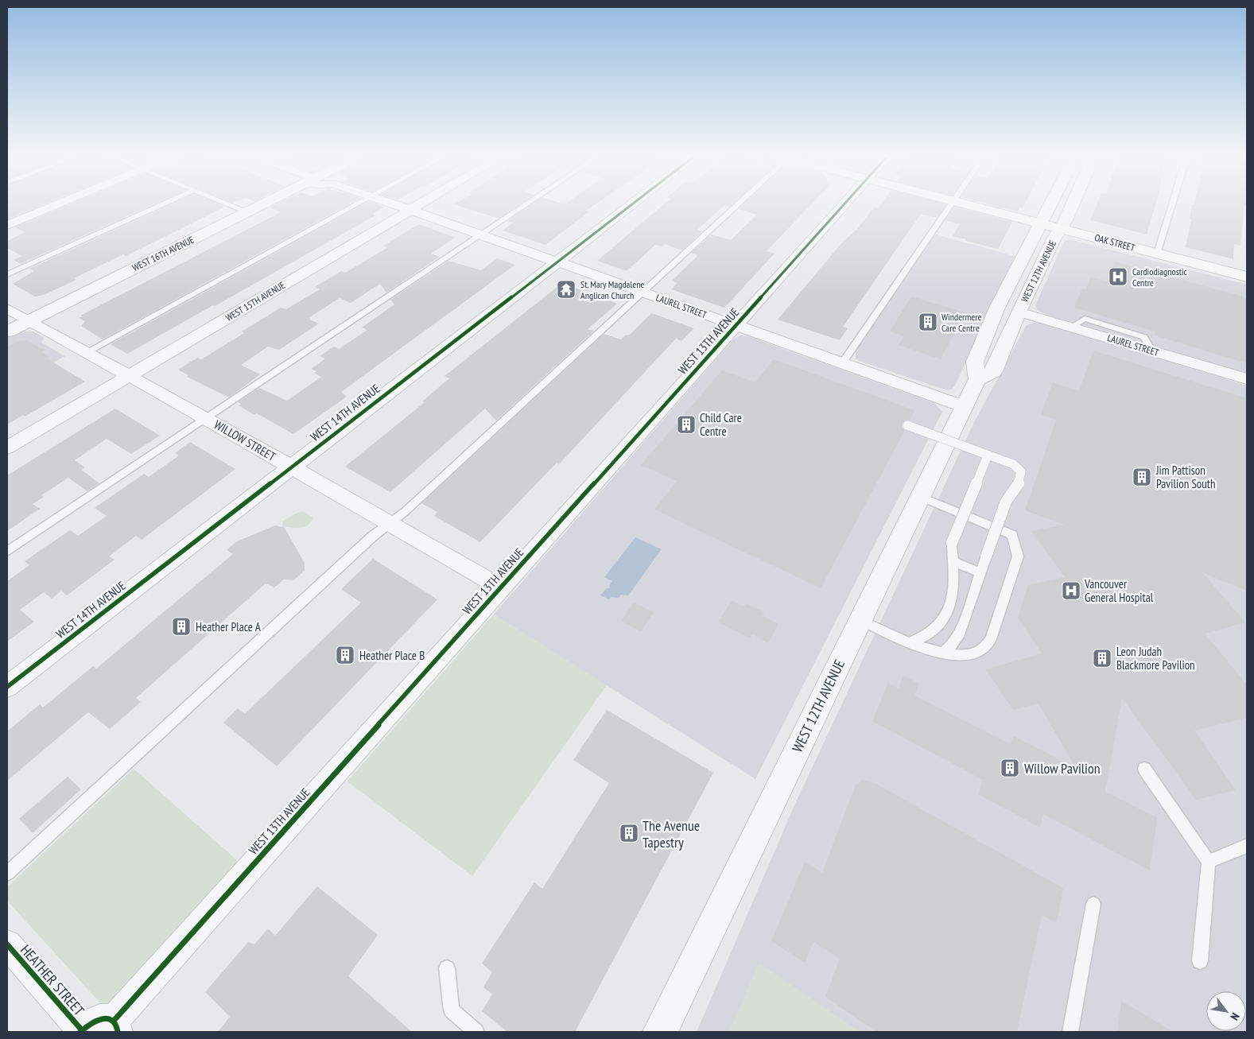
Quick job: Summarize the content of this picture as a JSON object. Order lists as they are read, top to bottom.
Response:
{
  "streets": {
    "main road": ["OAK STREET"],
    "street": [
      "WEST 16TH AVENUE",
      "WEST 12TH AVENUE",
      "WEST 15TH AVENUE",
      "LAUREL STREET",
      "WEST 13TH AVENUE",
      "WEST 14TH AVENUE",
      "WILLOW STREET",
      "HEATHER STREET"
    ]
  },
  "crossings": [
    ["OAK STREET", "WEST 12TH AVENUE"],
    ["WEST 16TH AVENUE", "WILLOW STREET"],
    ["WEST 12TH AVENUE", "LAUREL STREET"],
    ["WEST 15TH AVENUE", "LAUREL STREET"],
    ["WEST 15TH AVENUE", "WILLOW STREET"],
    ["LAUREL STREET", "WEST 13TH AVENUE"],
    ["LAUREL STREET", "WEST 14TH AVENUE"],
    ["WEST 13TH AVENUE", "WILLOW STREET"],
    ["WEST 14TH AVENUE", "WILLOW STREET"]
  ],
  "places": {
    "hospital": ["Cardiodiagnostic Centre", "Vancouver General Hospital"],
    "temple": ["St. Mary Magdalene Anglican Church"],
    "building": [
      "Windermere Care Centre",
      "Child Care Centre",
      "Jim Pattison Pavilion South",
      "Heather Place A",
      "Heather Place B",
      "Leon Judah Blackmore Pavilion",
      "Willow Pavilion",
      "The Avenue Tapestry"
    ]
  },
  "north": "bottom right"
}
